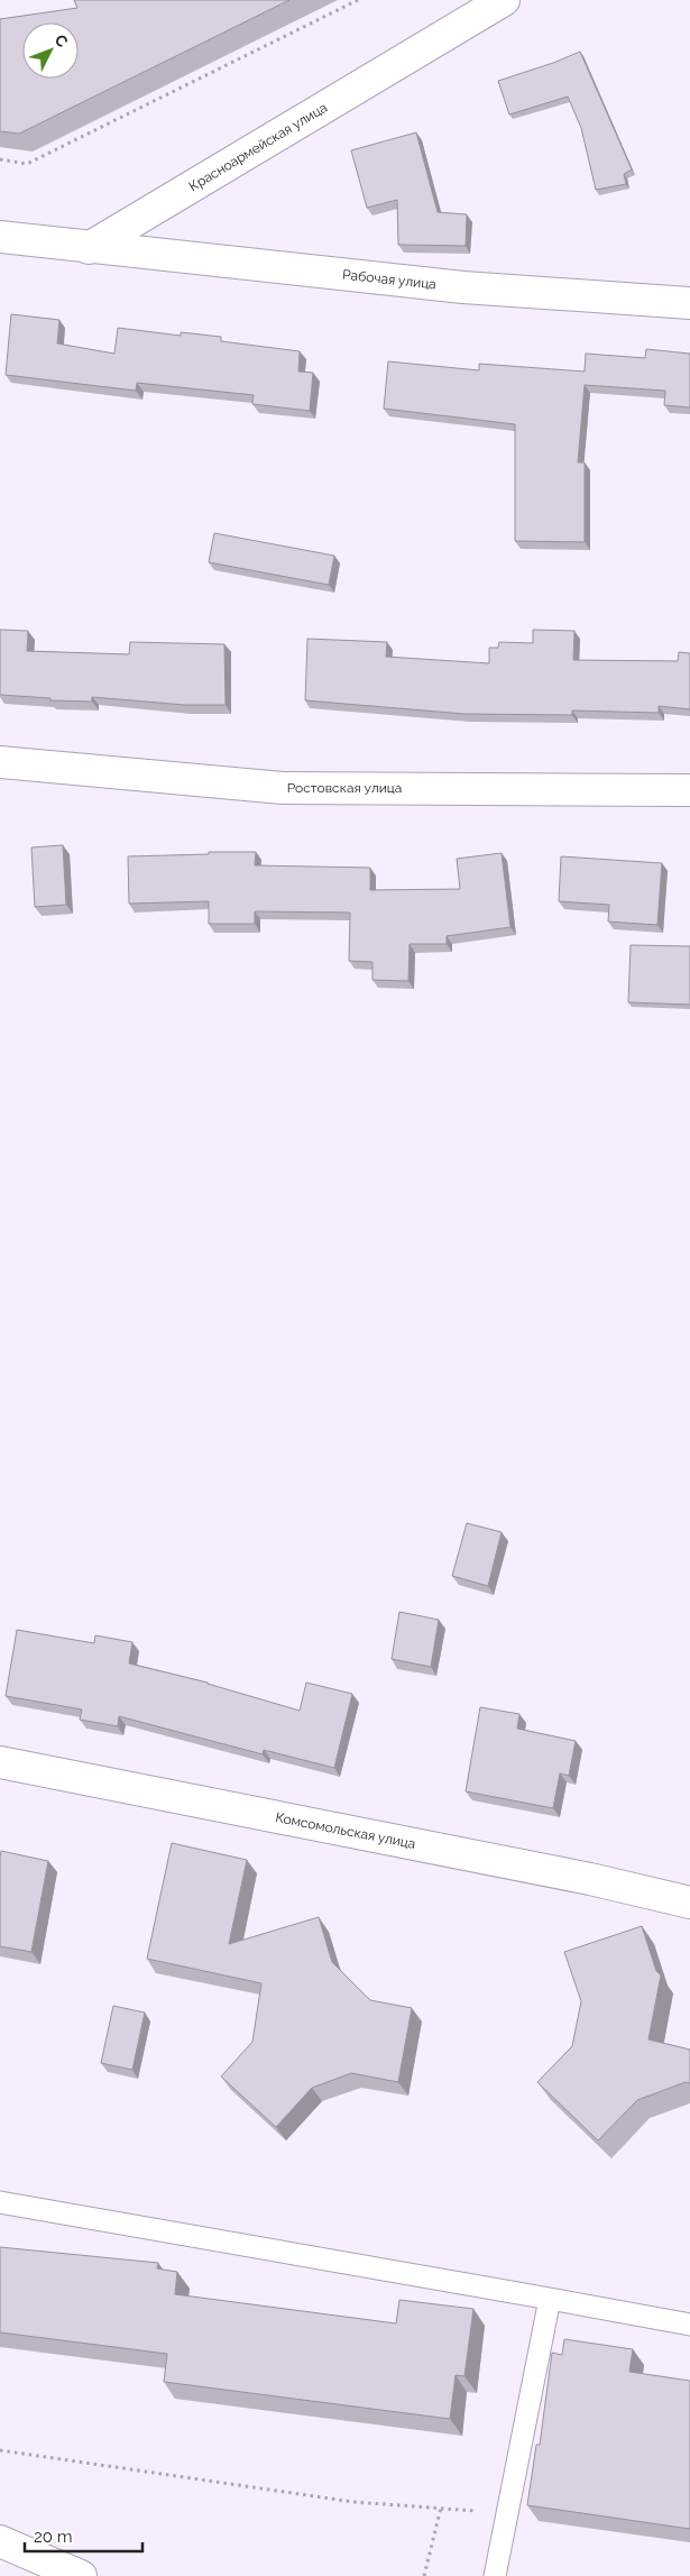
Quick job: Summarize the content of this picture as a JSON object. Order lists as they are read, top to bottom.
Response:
{
  "streets": {
    "street": [
      "Красноармейская улица",
      "Рабочая улица",
      "Ростовская улица",
      "Комсомольская улица"
    ]
  },
  "crossings": [
    ["Красноармейская улица", "Рабочая улица"]
  ],
  "scale_bar": "20 m",
  "north": "top right"
}
